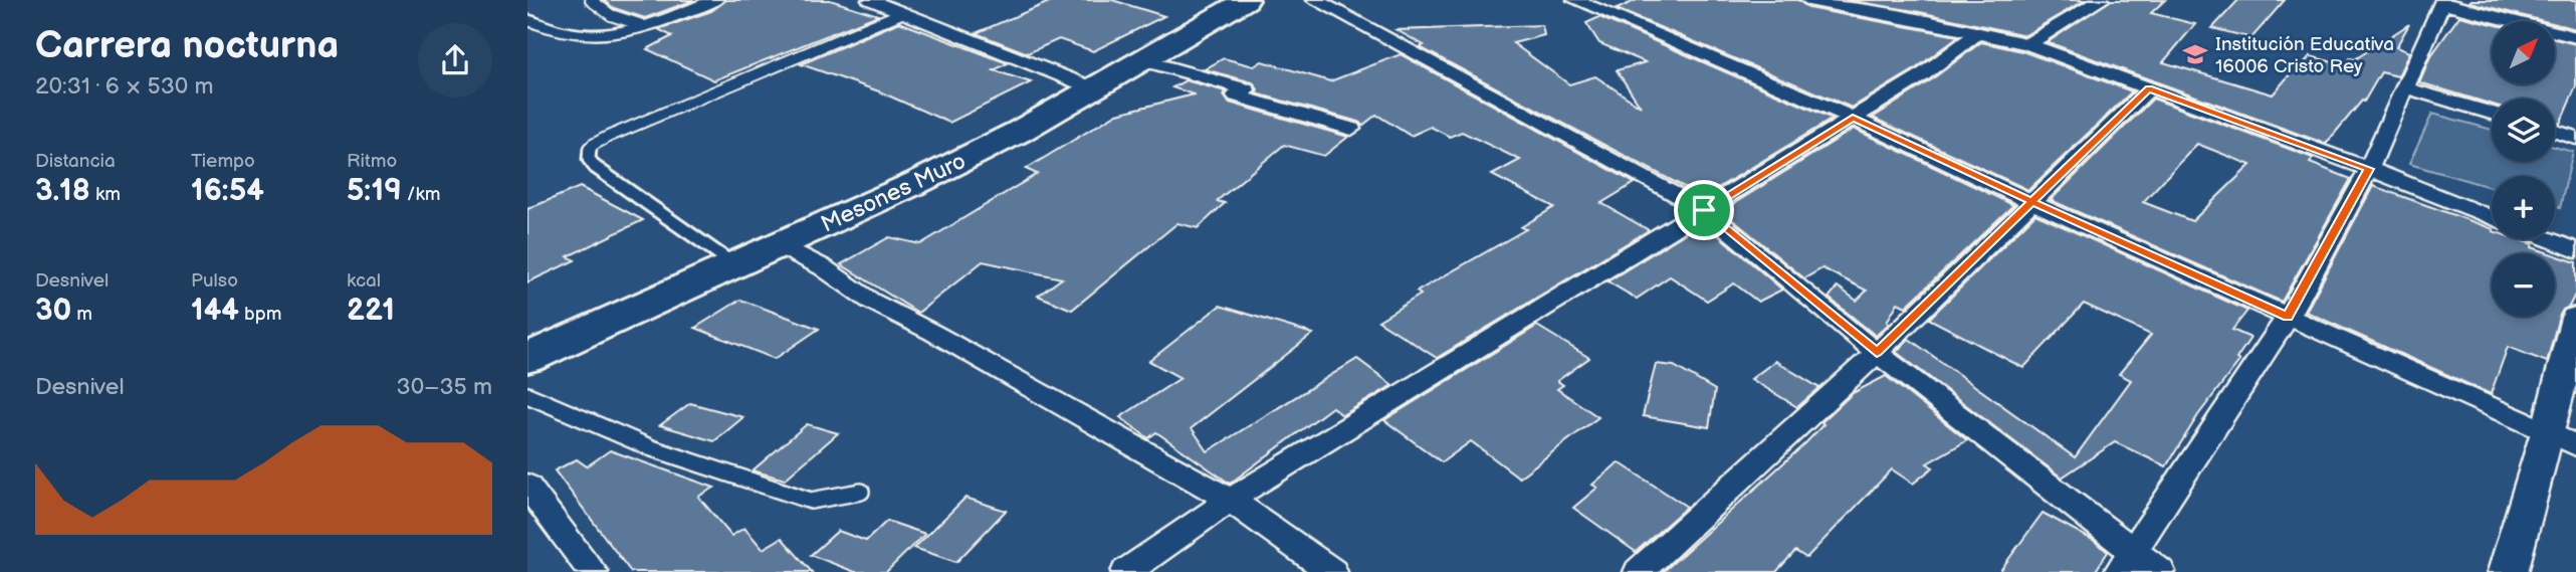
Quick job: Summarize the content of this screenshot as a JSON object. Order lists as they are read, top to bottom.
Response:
{
  "streets": {
    "highway": ["Mesones Muro"]
  },
  "places": {
    "school or university": ["Institución Educativa 16006 Cristo Rey"]
  },
  "north": "top right",
  "page": {
    "heading": ["Carrera nocturna", "20:31 · 6 × 530 m"],
    "map_buttons": ["+", "−"],
    "stats": [
      ["Distancia", "3.18 km"],
      ["Tiempo", "16:54"],
      ["Ritmo", "5:19 /km"],
      ["Desnivel", "30 m"],
      ["Pulso", "144 bpm"],
      ["kcal", "221"]
    ],
    "chart": ["Desnivel", "30–35 m"]
  }
}
